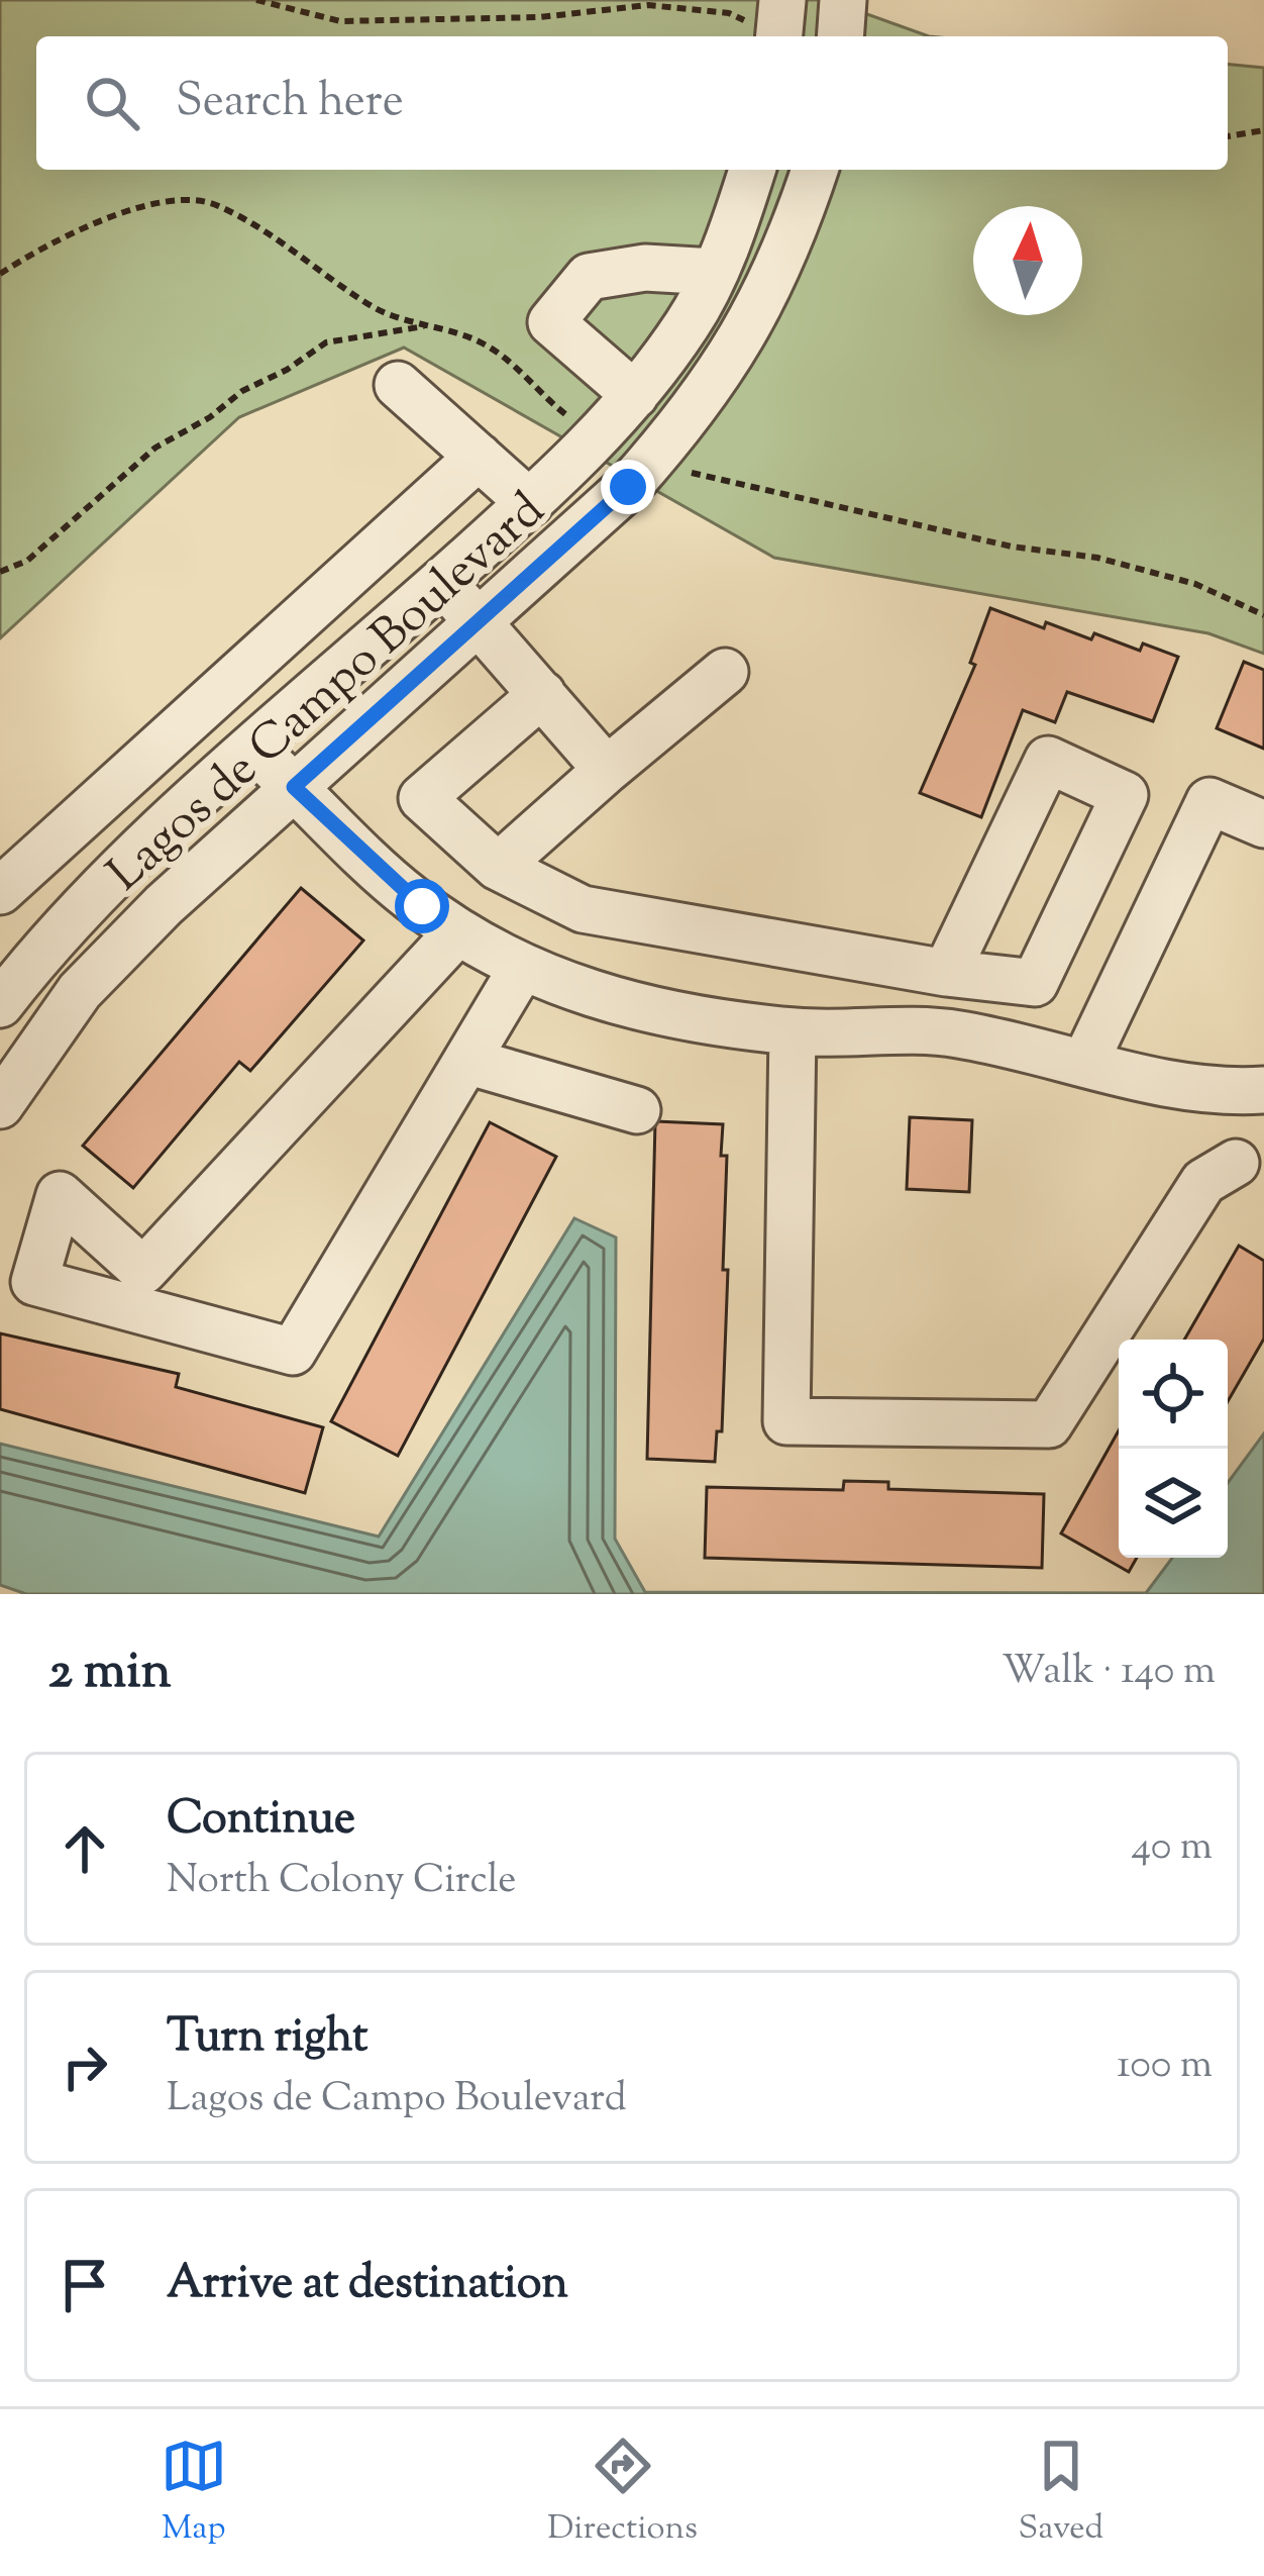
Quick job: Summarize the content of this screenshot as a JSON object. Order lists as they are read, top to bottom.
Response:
{
  "streets": {
    "street": ["Lagos de Campo Boulevard"]
  },
  "north": "top",
  "page": {
    "search": "Search here",
    "heading": ["2 min", "Walk · 140 m"],
    "list": [
      ["Continue", "North Colony Circle", "40 m"],
      ["Turn right", "Lagos de Campo Boulevard", "100 m"],
      "Arrive at destination"
    ],
    "nav": ["Map", "Directions", "Saved"]
  }
}
